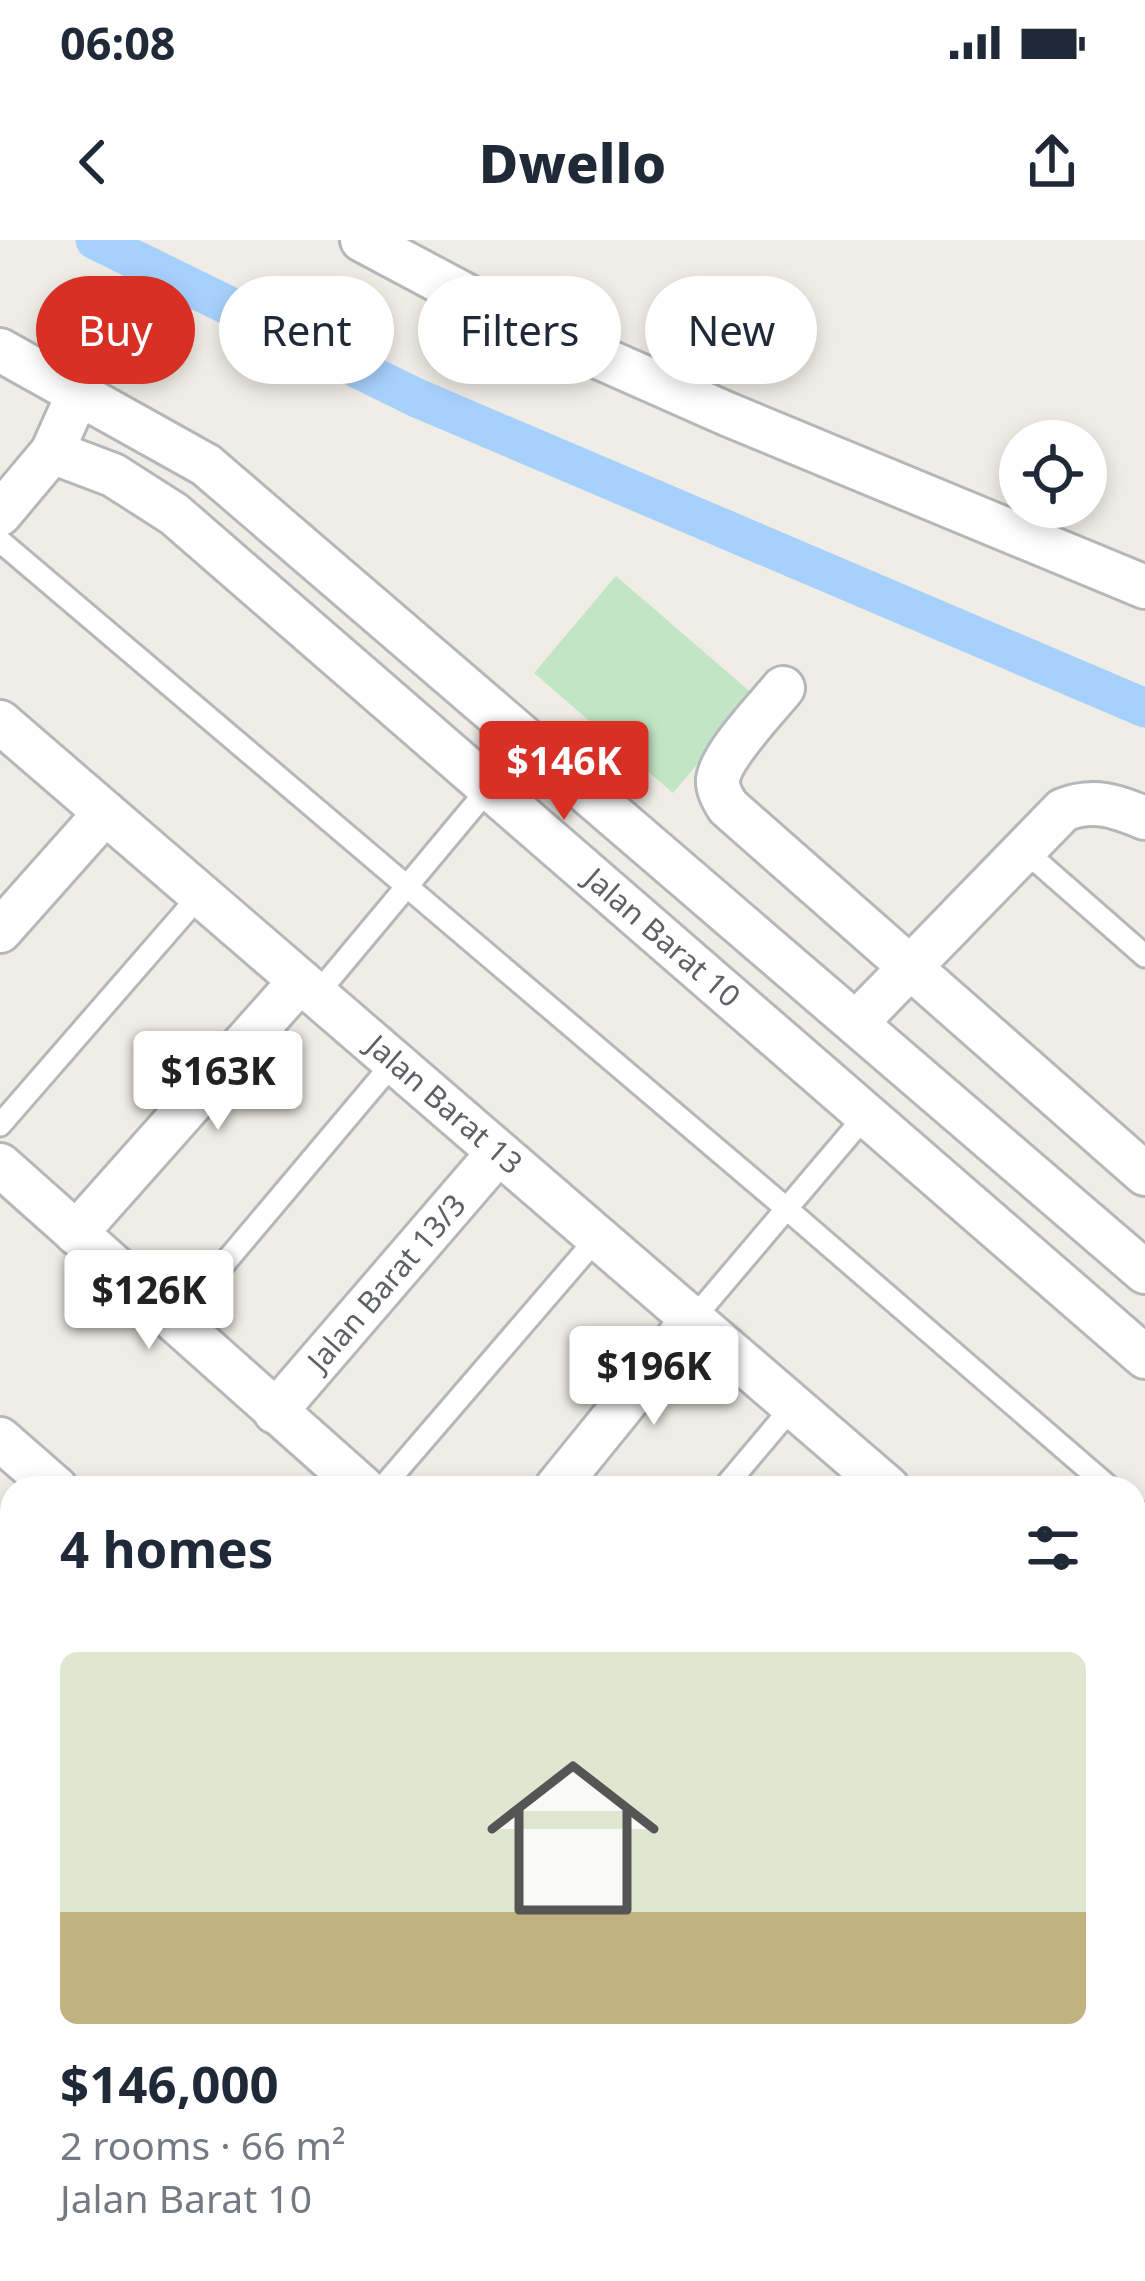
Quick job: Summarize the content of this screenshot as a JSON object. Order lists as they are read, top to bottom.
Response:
{
  "streets": {
    "street": ["Jalan Barat 10", "Jalan Barat 13", "Jalan Barat 13/3"]
  },
  "crossings": [
    ["Jalan Barat 13", "Jalan Barat 13/3"]
  ],
  "page": {
    "status": "06:08",
    "header": "Dwello",
    "chip": [
      "Buy",
      "Rent",
      "Filters",
      "New"
    ],
    "price": [
      "$146K",
      "$163K",
      "$126K",
      "$196K"
    ],
    "heading": "4 homes",
    "list": [
      {
        "name": "$146,000",
        "note": "2 rooms · 66 m² · Jalan Barat 10"
      }
    ]
  }
}
